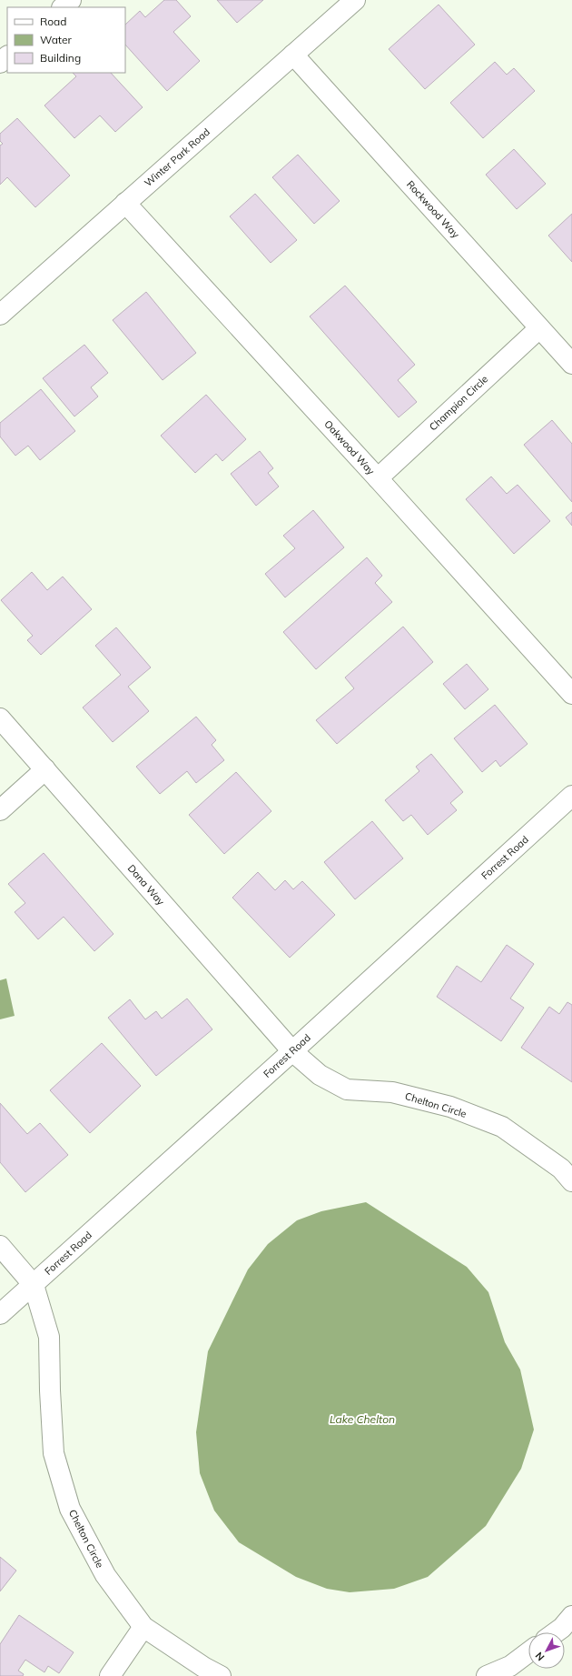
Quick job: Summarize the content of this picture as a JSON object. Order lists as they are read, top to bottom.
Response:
{
  "streets": {
    "street": [
      "Winter Park Road",
      "Rockwood Way",
      "Champion Circle",
      "Oakwood Way",
      "Forrest Road",
      "Dana Way",
      "Chelton Circle"
    ]
  },
  "crossings": [
    ["Winter Park Road", "Rockwood Way"],
    ["Winter Park Road", "Oakwood Way"],
    ["Rockwood Way", "Champion Circle"],
    ["Champion Circle", "Oakwood Way"],
    ["Forrest Road", "Dana Way"],
    ["Forrest Road", "Chelton Circle"],
    ["Dana Way", "Chelton Circle"]
  ],
  "water": ["Lake Chelton"],
  "legend": ["Road", "Water", "Building"],
  "north": "bottom left"
}
